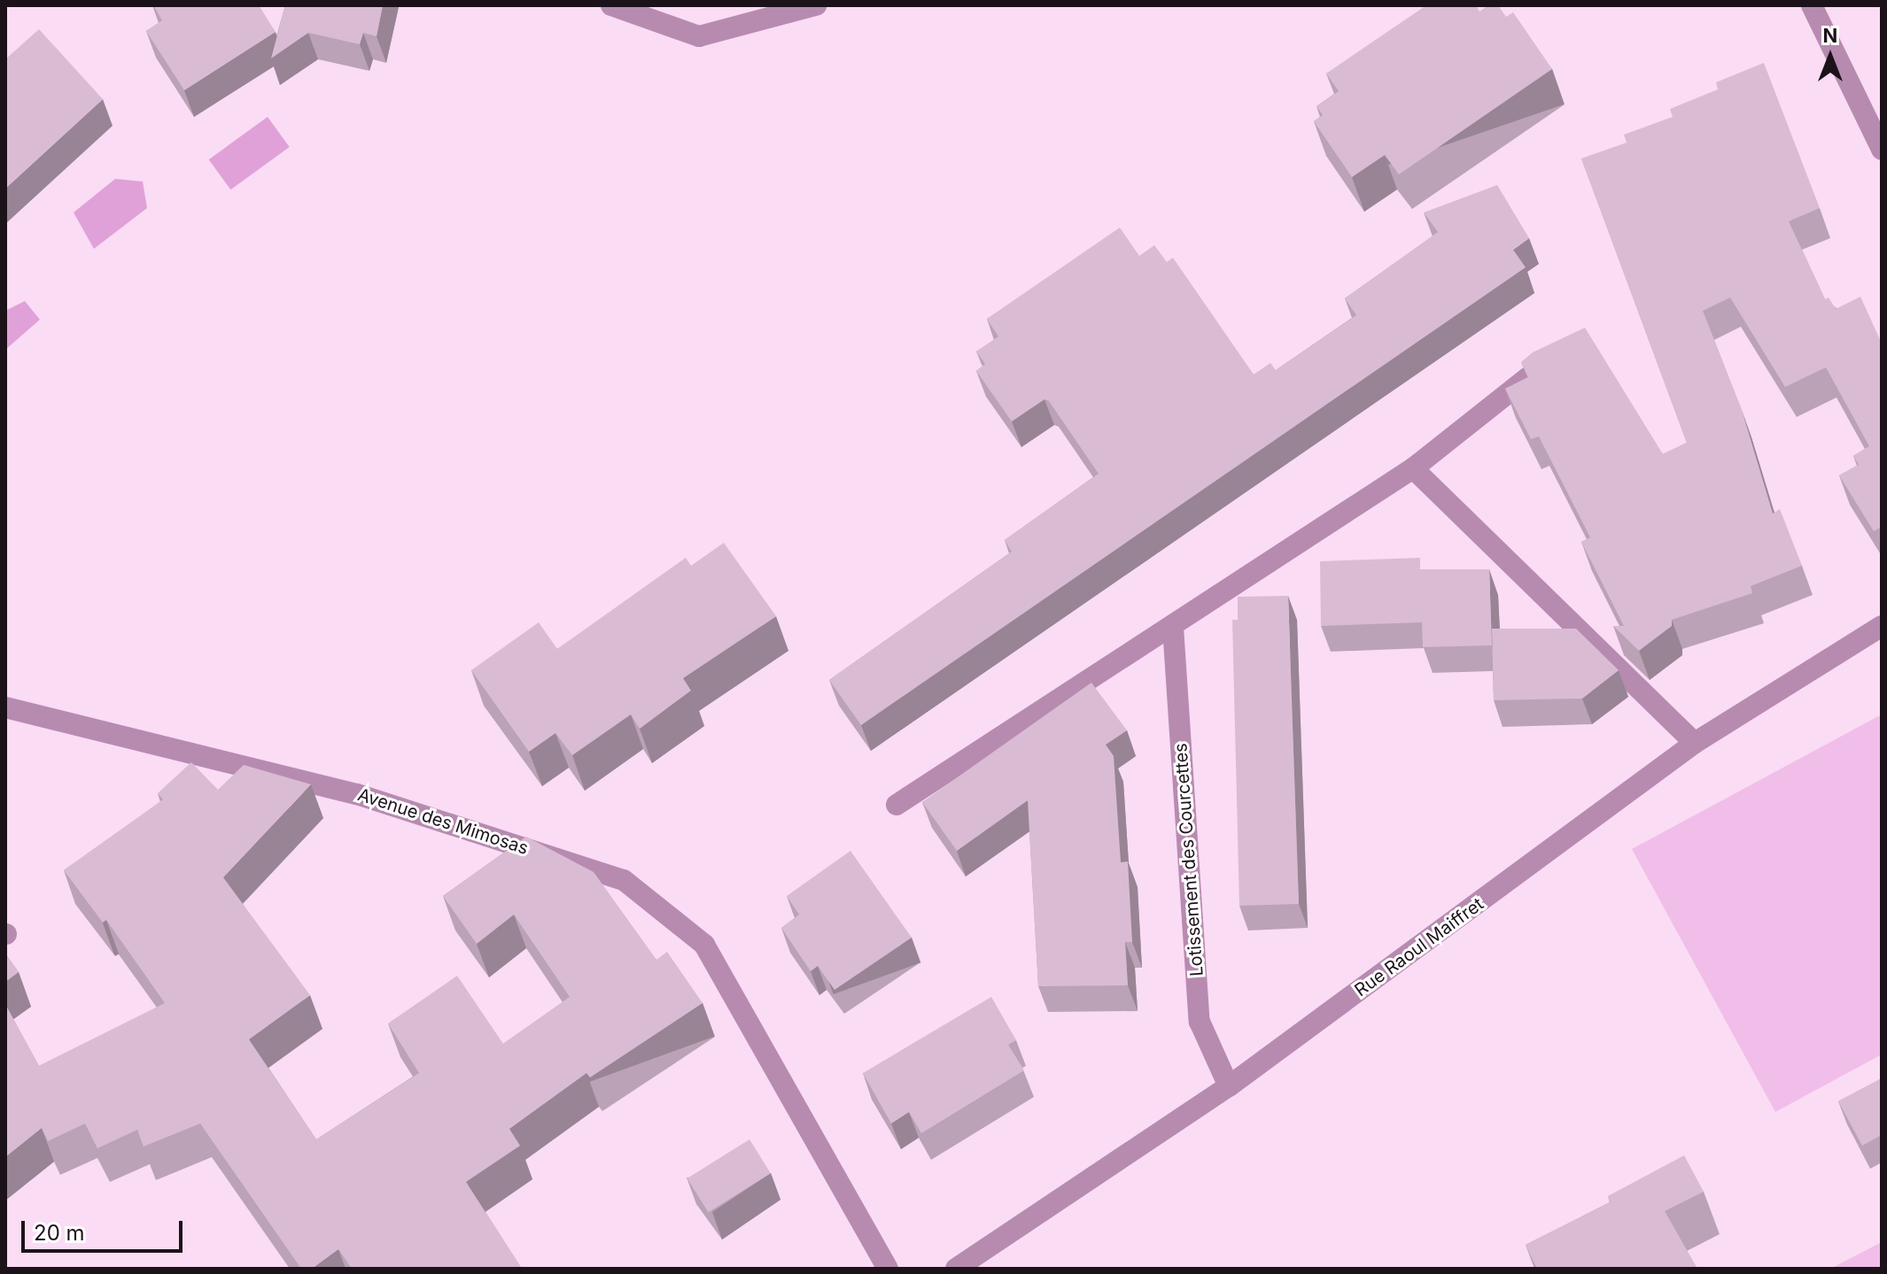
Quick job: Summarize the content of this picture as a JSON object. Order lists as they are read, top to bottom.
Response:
{
  "streets": {
    "street": ["Avenue des Mimosas", "Lotissement des Courcettes", "Rue Raoul Maiffret"]
  },
  "crossings": [
    ["Lotissement des Courcettes", "Rue Raoul Maiffret"]
  ],
  "scale_bar": "20 m",
  "north": "top"
}
